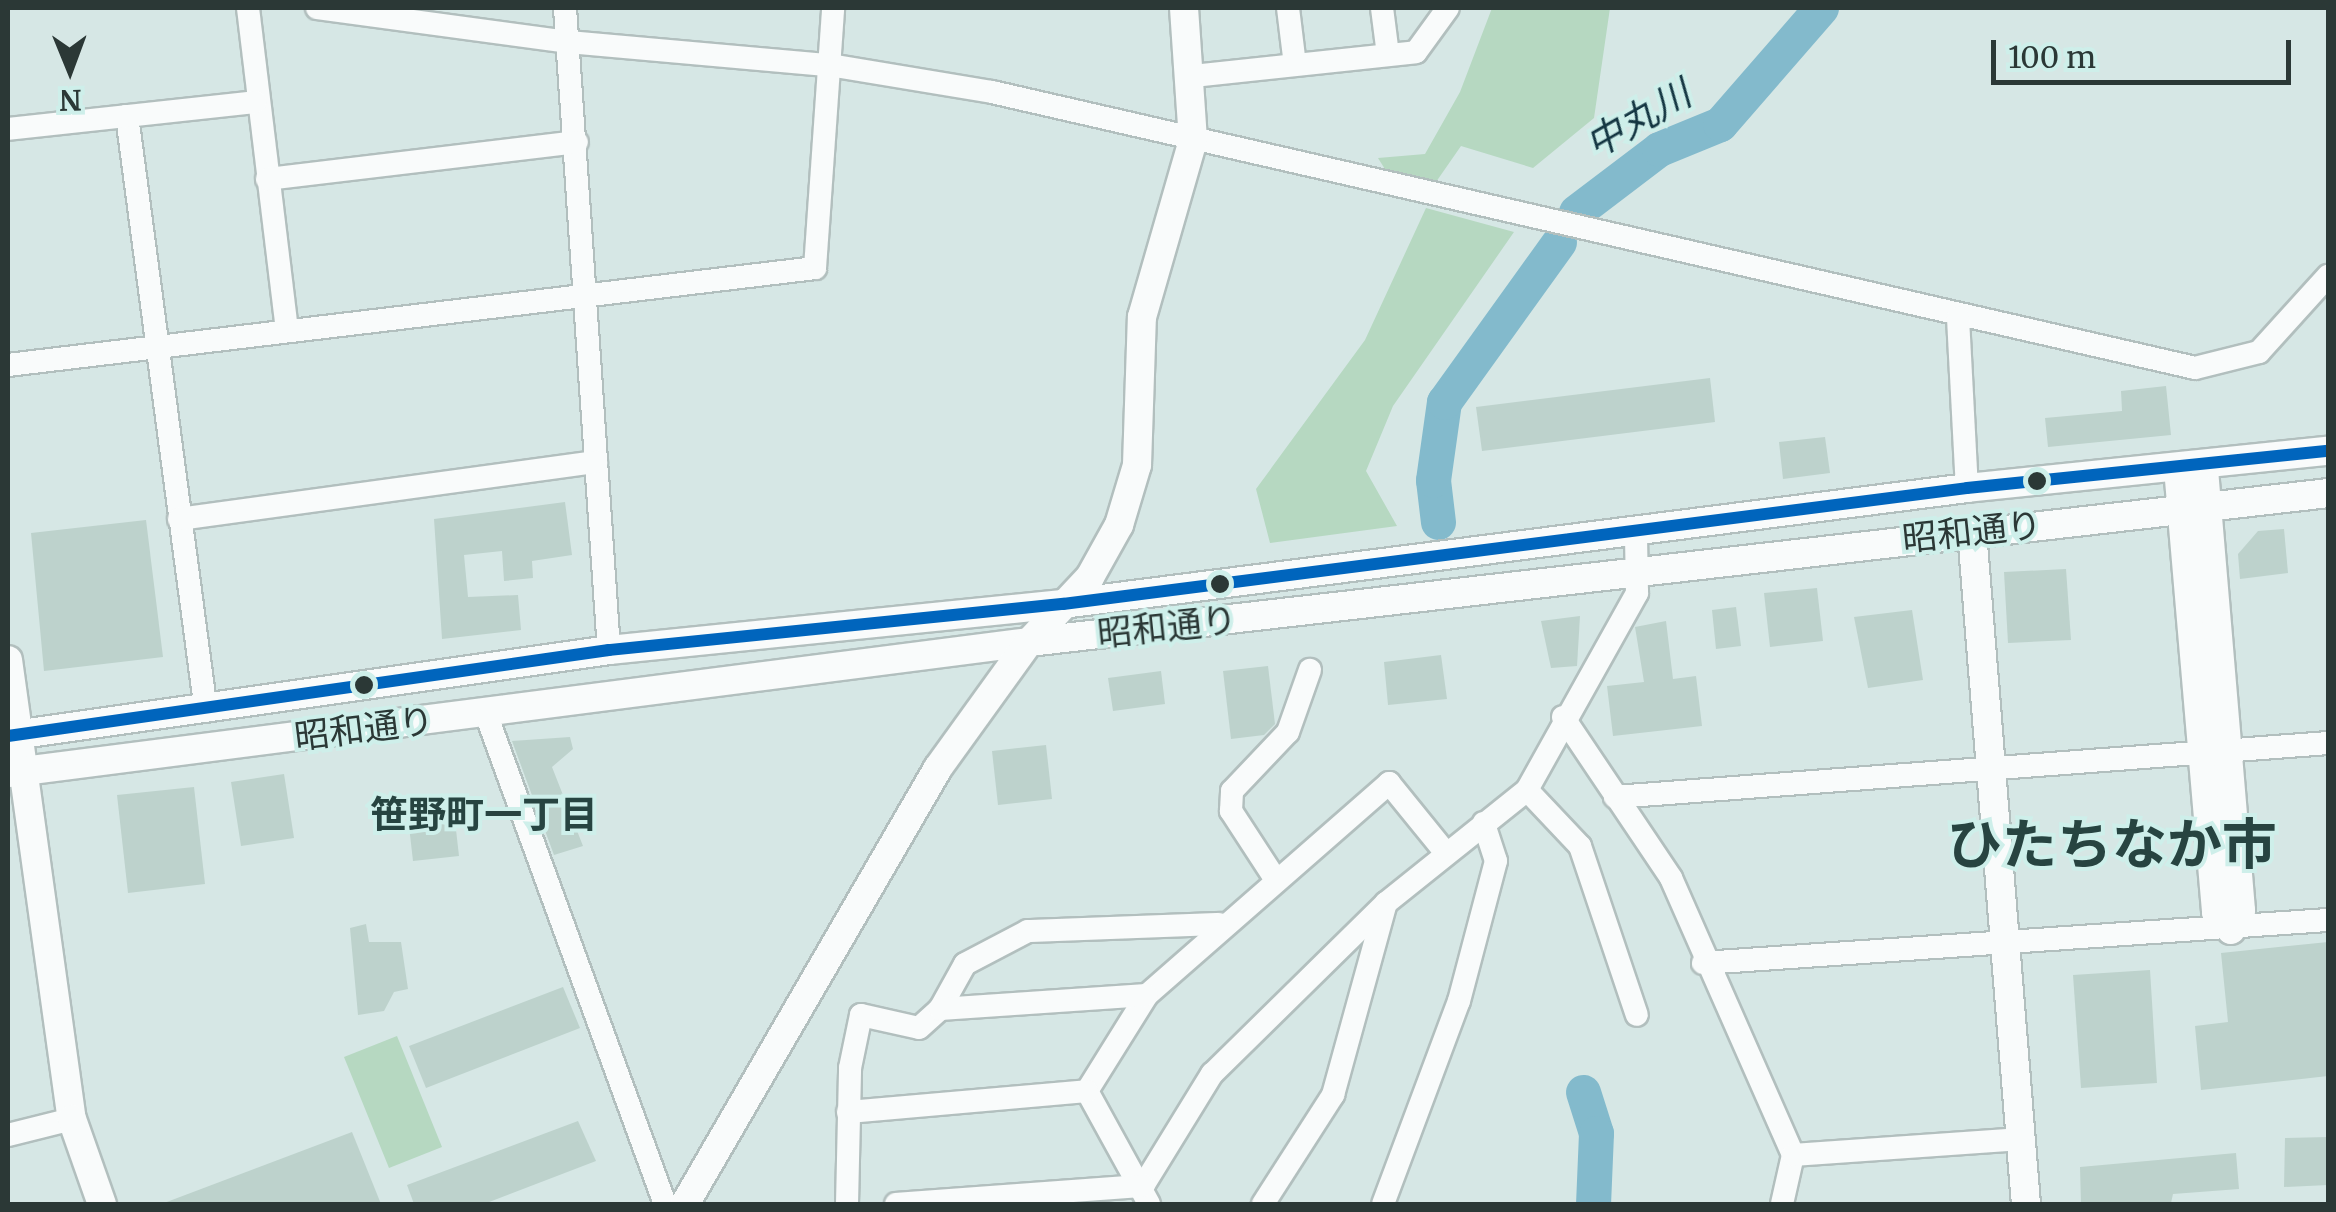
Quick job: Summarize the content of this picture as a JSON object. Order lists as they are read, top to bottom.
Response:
{
  "streets": {
    "street": ["昭和通り"]
  },
  "districts": ["笹野町一丁目", "ひたちなか市"],
  "water": ["中丸川"],
  "scale_bar": "100 m",
  "north": "bottom"
}
